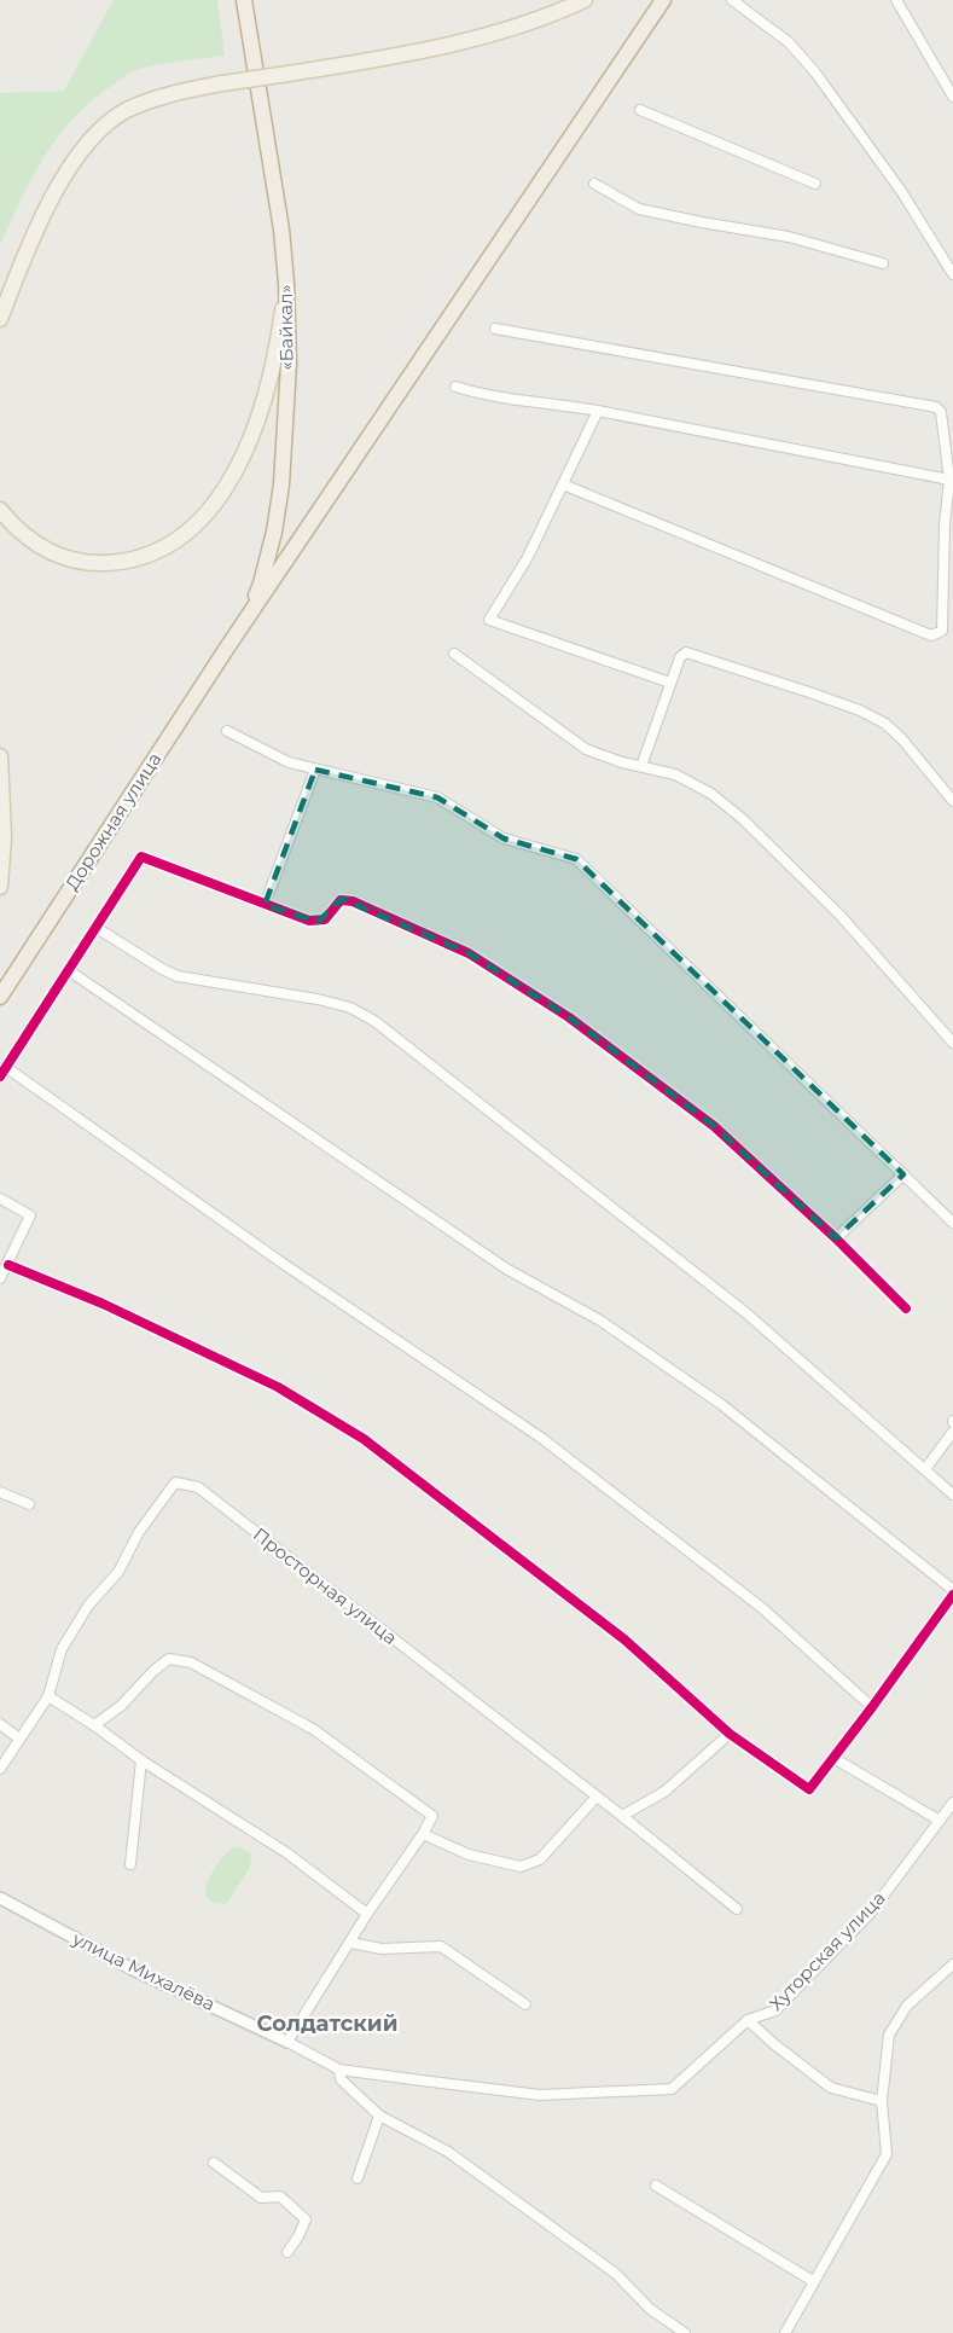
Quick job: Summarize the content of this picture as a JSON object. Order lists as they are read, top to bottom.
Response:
{
  "streets": {
    "highway": ["«Байкал»", "Дорожная улица"],
    "street": ["Просторная улица", "Хуторская улица", "улица Михалёва"]
  },
  "crossings": [
    ["«Байкал»", "Дорожная улица"]
  ],
  "districts": ["Солдатский"]
}
